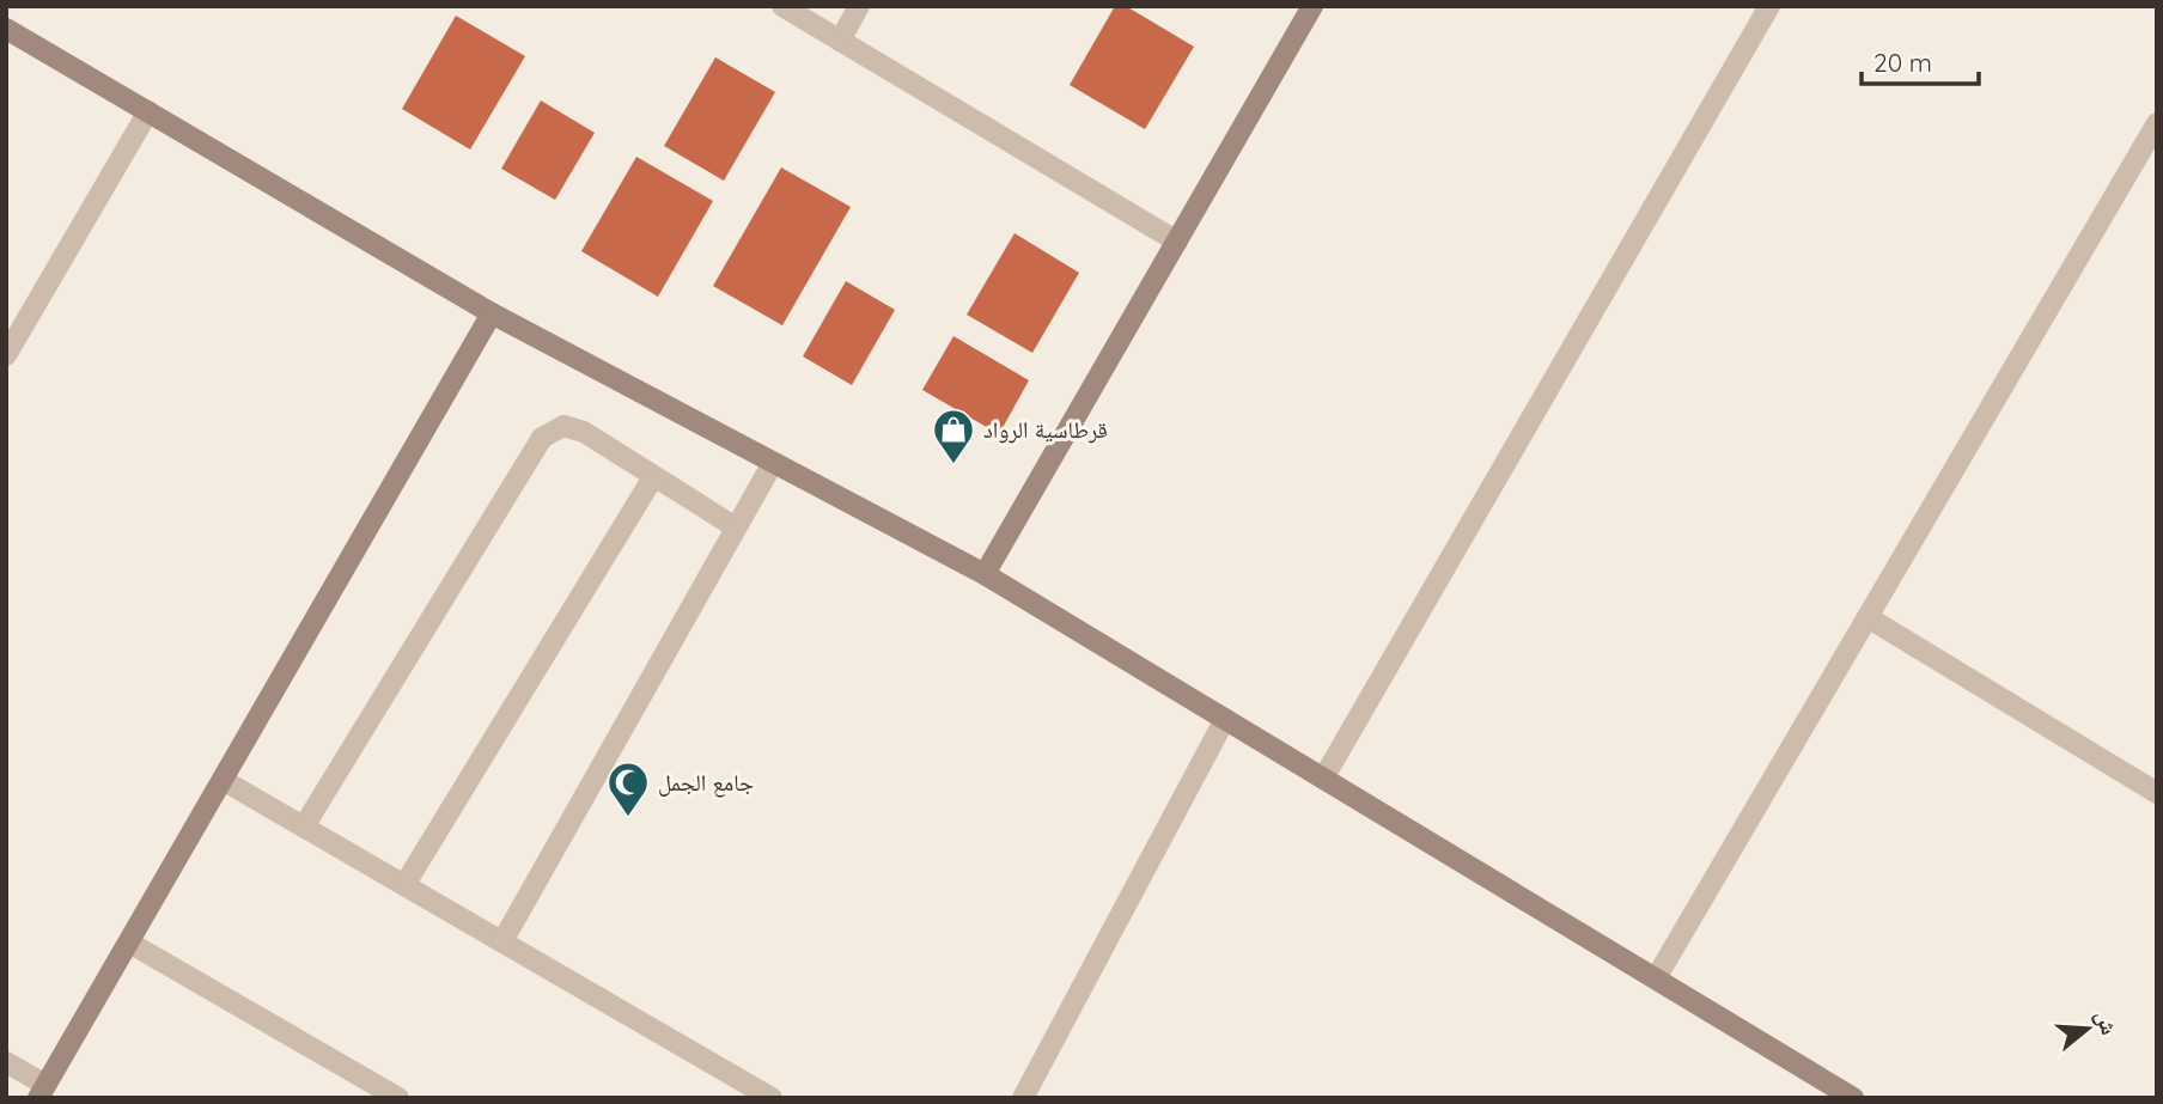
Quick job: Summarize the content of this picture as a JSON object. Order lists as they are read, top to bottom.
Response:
{
  "places": {
    "shop": ["قرطاسية الرواد"],
    "mosque": ["جامع الجمل"]
  },
  "scale_bar": "20 m",
  "north": "right"
}
